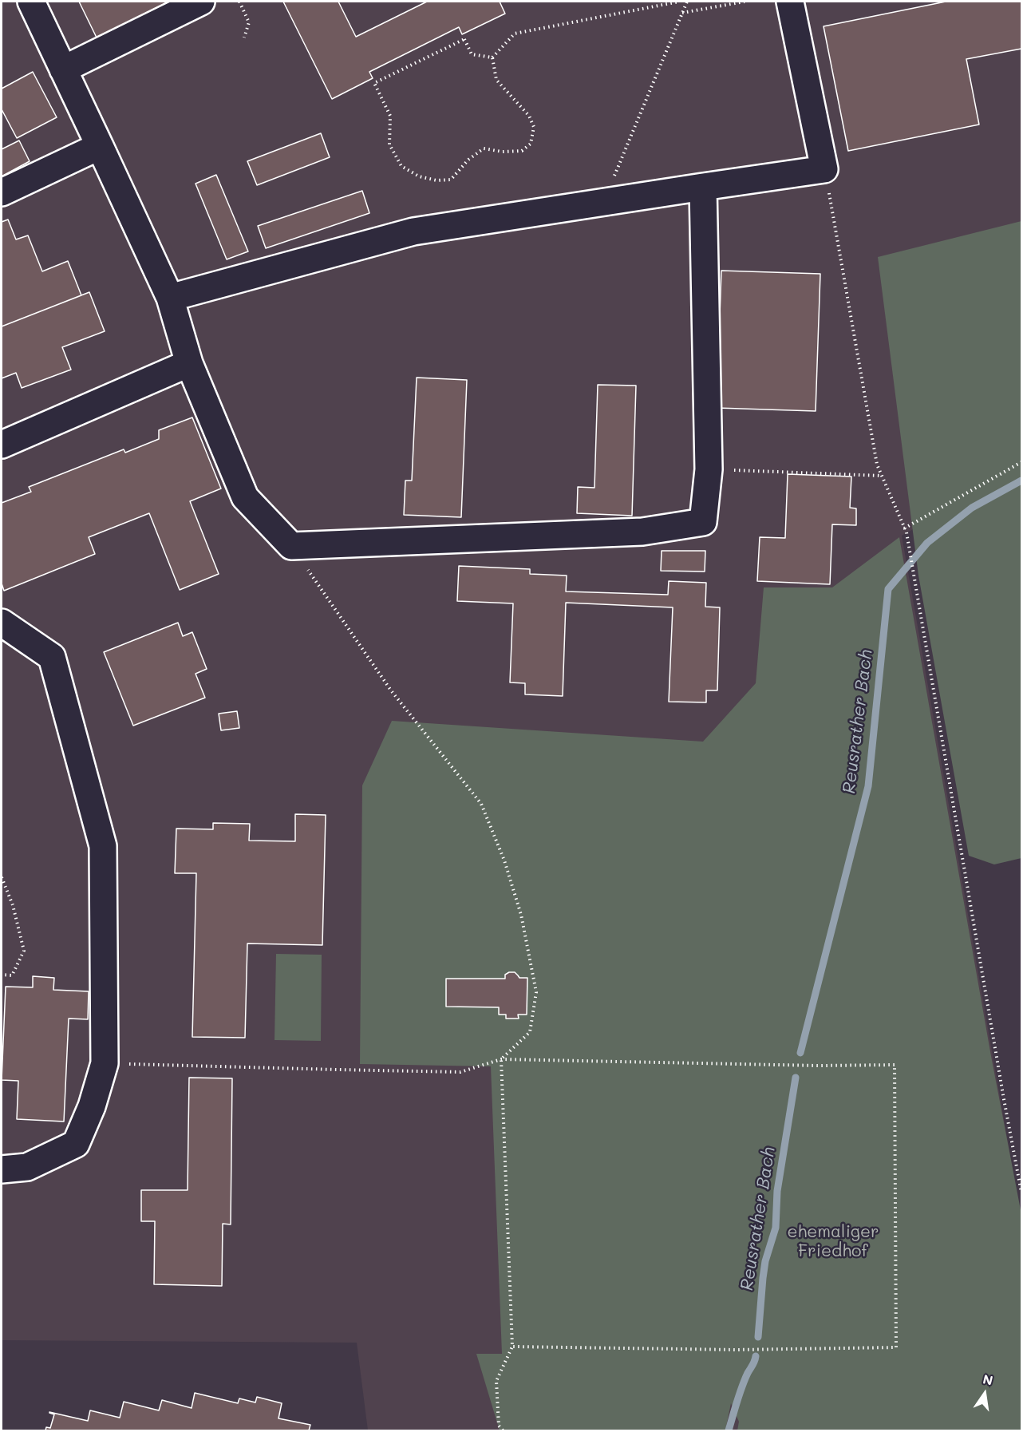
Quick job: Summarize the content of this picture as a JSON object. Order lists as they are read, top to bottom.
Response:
{
  "water": ["Reusrather Bach"],
  "parks": ["ehemaliger Friedhof"],
  "north": "top"
}
